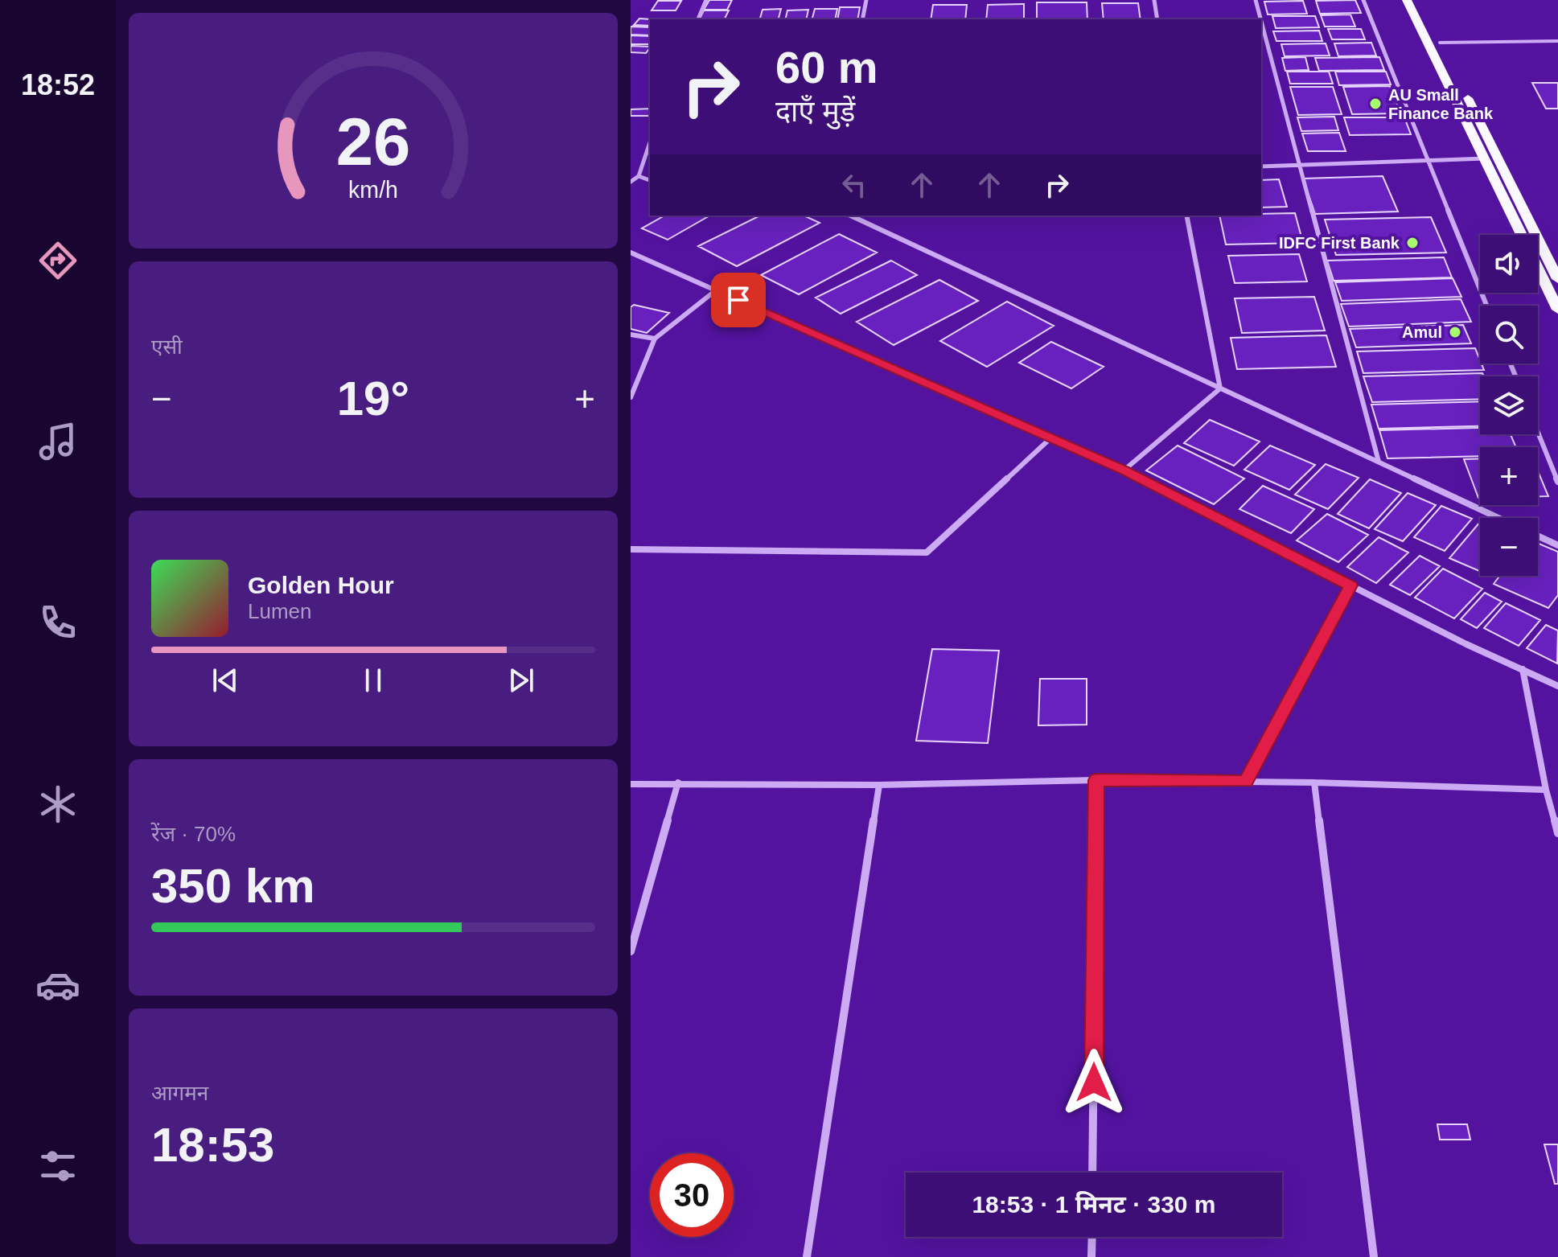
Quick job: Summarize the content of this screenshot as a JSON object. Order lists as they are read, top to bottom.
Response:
{
  "places": ["AU Small Finance Bank", "IDFC First Bank", "Amul"],
  "page": {
    "tabs": "18:52",
    "turn": ["60 m", "दाएँ मुड़ें"],
    "map_buttons": ["+", "−"],
    "tile": [
      "एसी",
      ["रेंज · 70%", "350 km"],
      ["आगमन", "18:53"]
    ],
    "heat": ["−", "19°", "+"],
    "song": ["Golden Hour", "Lumen"],
    "limit": "30",
    "trip": "18:53 · 1 मिनट · 330 m",
    "gauge": ["26", "km/h"]
  }
}
